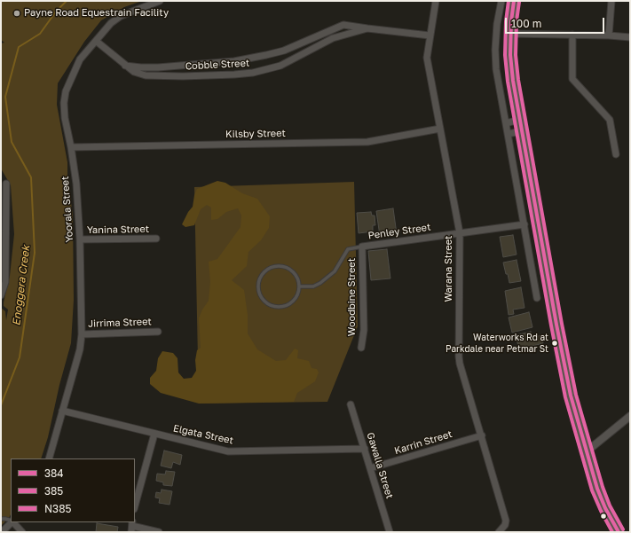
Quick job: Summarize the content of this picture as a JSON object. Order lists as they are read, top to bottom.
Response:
{
  "streets": {
    "street": [
      "Cobble Street",
      "Kilsby Street",
      "Yoorala Street",
      "Yanina Street",
      "Penley Street",
      "Warana Street",
      "Woodbine Street",
      "Jirrima Street",
      "Elgata Street",
      "Karrin Street",
      "Gawalla Street"
    ]
  },
  "crossings": [
    ["Cobble Street", "Yoorala Street"],
    ["Cobble Street", "Warana Street"],
    ["Kilsby Street", "Yoorala Street"],
    ["Kilsby Street", "Warana Street"],
    ["Yoorala Street", "Yanina Street"],
    ["Yoorala Street", "Jirrima Street"],
    ["Yoorala Street", "Elgata Street"],
    ["Penley Street", "Warana Street"],
    ["Penley Street", "Woodbine Street"],
    ["Warana Street", "Karrin Street"],
    ["Elgata Street", "Gawalla Street"],
    ["Karrin Street", "Gawalla Street"]
  ],
  "water": ["Enoggera Creek"],
  "places": ["Payne Road Equestrain Facility", "Waterworks Rd at Parkdale near Petmar St"],
  "lines": ["transit line 384", "transit line 385", "transit line N385"],
  "legend": ["384", "385", "N385"],
  "scale_bar": "100 m"
}
